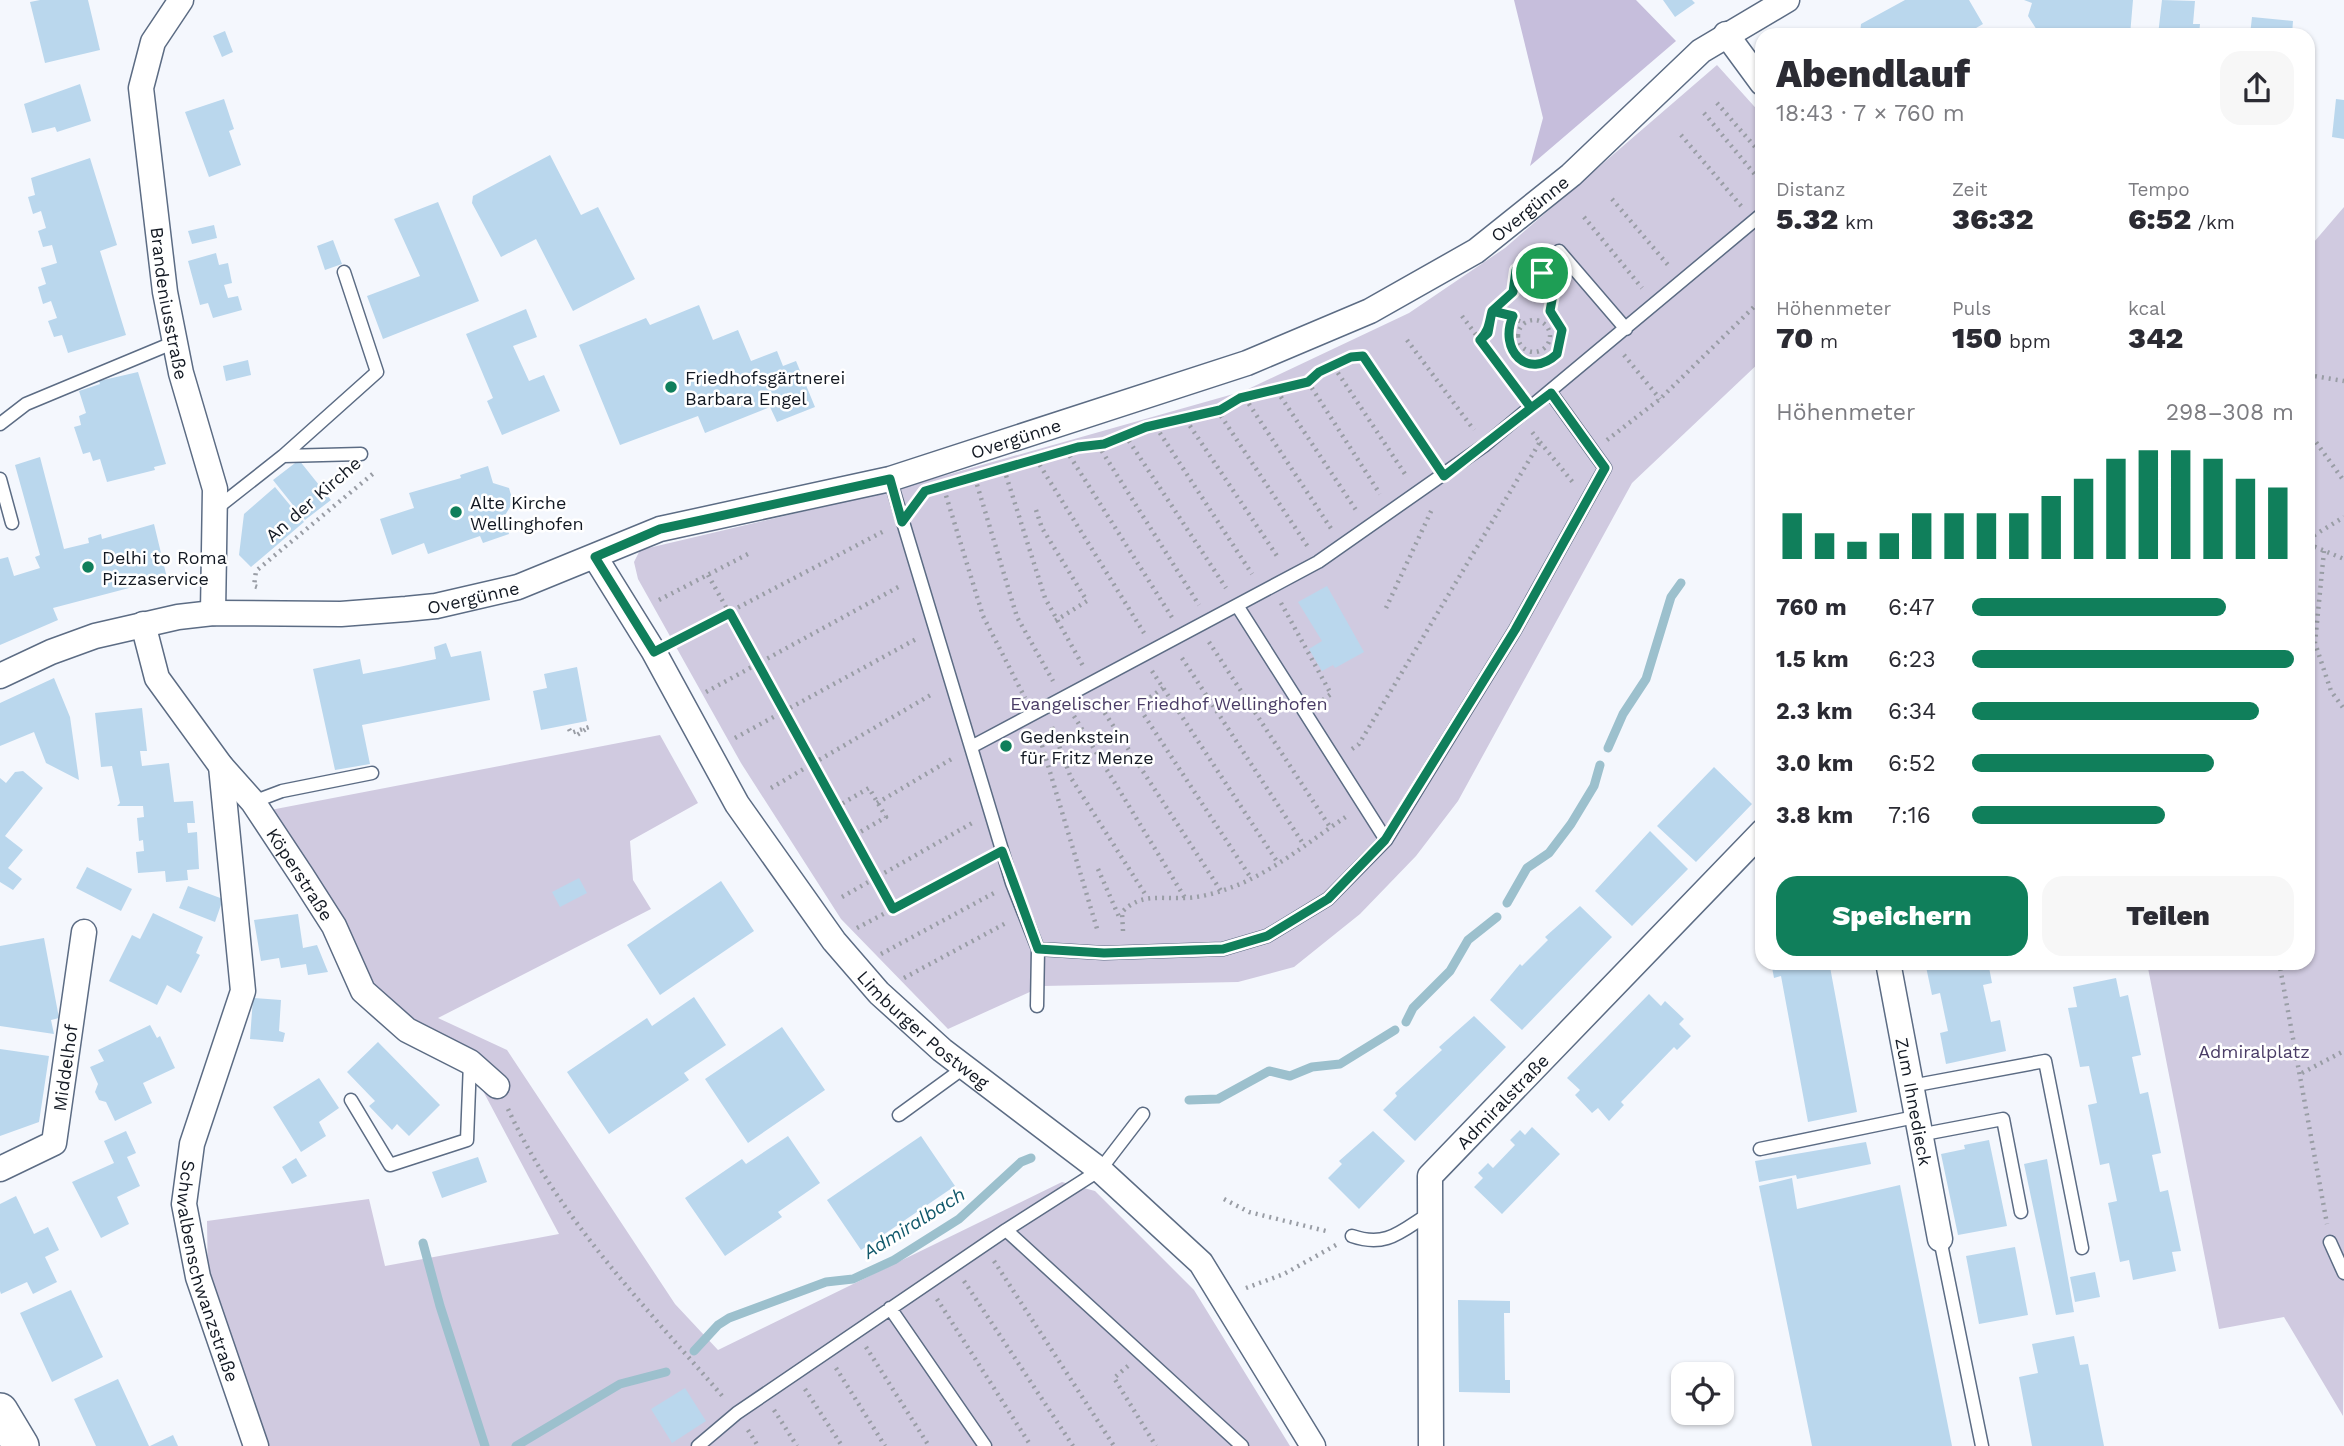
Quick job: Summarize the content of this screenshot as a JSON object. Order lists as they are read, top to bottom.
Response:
{
  "streets": {
    "street": [
      "Overgünne",
      "Brandeniusstraße",
      "Köperstraße",
      "Limburger Postweg",
      "Middelhof",
      "Admiralstraße",
      "Zum Ihnedieck",
      "Schwalbenschwanzstraße"
    ],
    "lane": ["An der Kirche"]
  },
  "crossings": [
    ["Overgünne", "Brandeniusstraße"],
    ["Overgünne", "Köperstraße"],
    ["Overgünne", "Limburger Postweg"],
    ["Köperstraße", "Schwalbenschwanzstraße"]
  ],
  "water": ["Admiralbach"],
  "parks": ["Evangelischer Friedhof Wellinghofen", "Admiralplatz"],
  "places": [
    "Friedhofsgärtnerei Barbara Engel",
    "Alte Kirche Wellinghofen",
    "Delhi to Roma Pizzaservice",
    "Gedenkstein für Fritz Menze"
  ],
  "page": {
    "heading": ["Abendlauf", "18:43 · 7 × 760 m"],
    "stats": [
      ["Distanz", "5.32 km"],
      ["Zeit", "36:32"],
      ["Tempo", "6:52 /km"],
      ["Höhenmeter", "70 m"],
      ["Puls", "150 bpm"],
      ["kcal", "342"]
    ],
    "chart": ["Höhenmeter", "298–308 m"],
    "list": [
      {
        "name": "760 m",
        "note": "6:47"
      },
      {
        "name": "1.5 km",
        "note": "6:23"
      },
      {
        "name": "2.3 km",
        "note": "6:34"
      },
      {
        "name": "3.0 km",
        "note": "6:52"
      },
      {
        "name": "3.8 km",
        "note": "7:16"
      }
    ],
    "buttons": ["Speichern", "Teilen"]
  }
}
